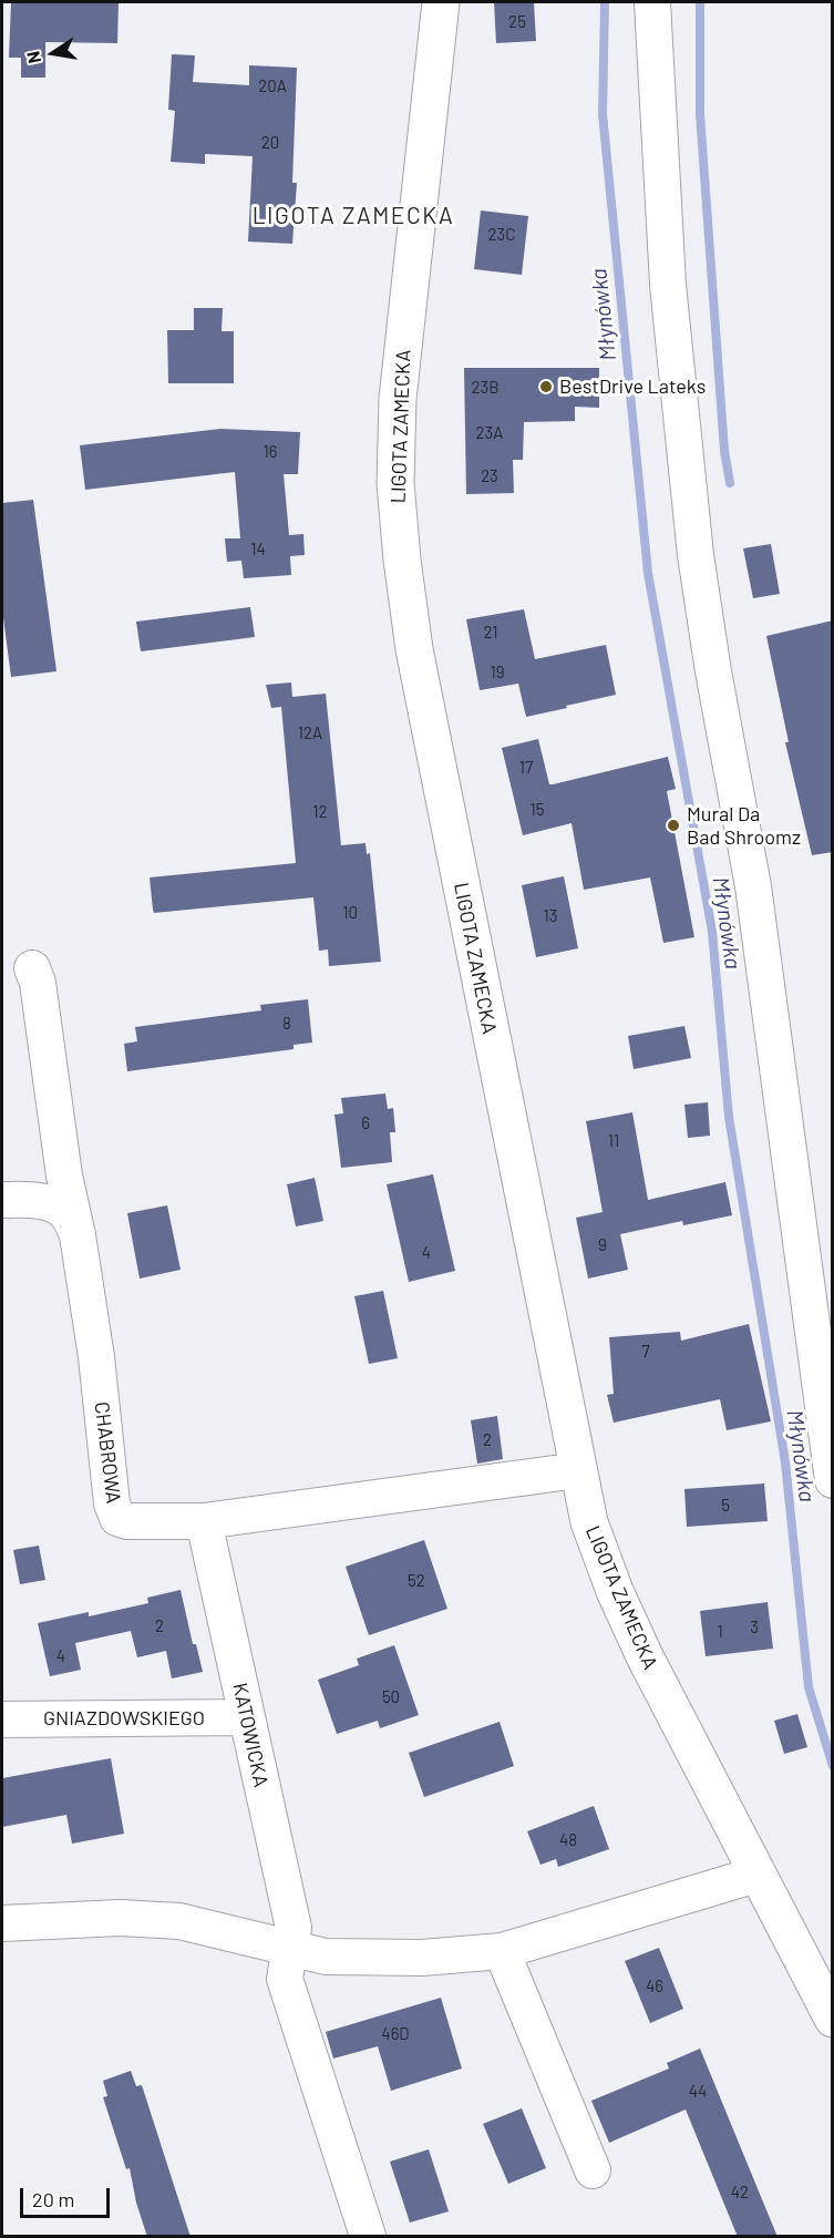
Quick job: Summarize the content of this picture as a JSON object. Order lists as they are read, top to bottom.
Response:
{
  "streets": {
    "main road": ["LIGOTA ZAMECKA"],
    "street": ["CHABROWA", "GNIAZDOWSKIEGO", "KATOWICKA"]
  },
  "crossings": [
    ["LIGOTA ZAMECKA", "CHABROWA"],
    ["CHABROWA", "KATOWICKA"],
    ["GNIAZDOWSKIEGO", "KATOWICKA"]
  ],
  "districts": ["LIGOTA ZAMECKA"],
  "water": ["Młynówka"],
  "places": ["BestDrive Lateks", "Mural Da Bad Shroomz"],
  "house_numbers": [
    "25",
    "20A",
    "20",
    "23C",
    "23B",
    "23A",
    "16",
    "23",
    "14",
    "21",
    "19",
    "12A",
    "17",
    "15",
    "12",
    "10",
    "13",
    "8",
    "6",
    "11",
    "9",
    "4",
    "7",
    "2",
    "5",
    "52",
    "2",
    "3",
    "1",
    "4",
    "50",
    "48",
    "46",
    "46D",
    "44",
    "42"
  ],
  "scale_bar": "20 m",
  "north": "left"
}
